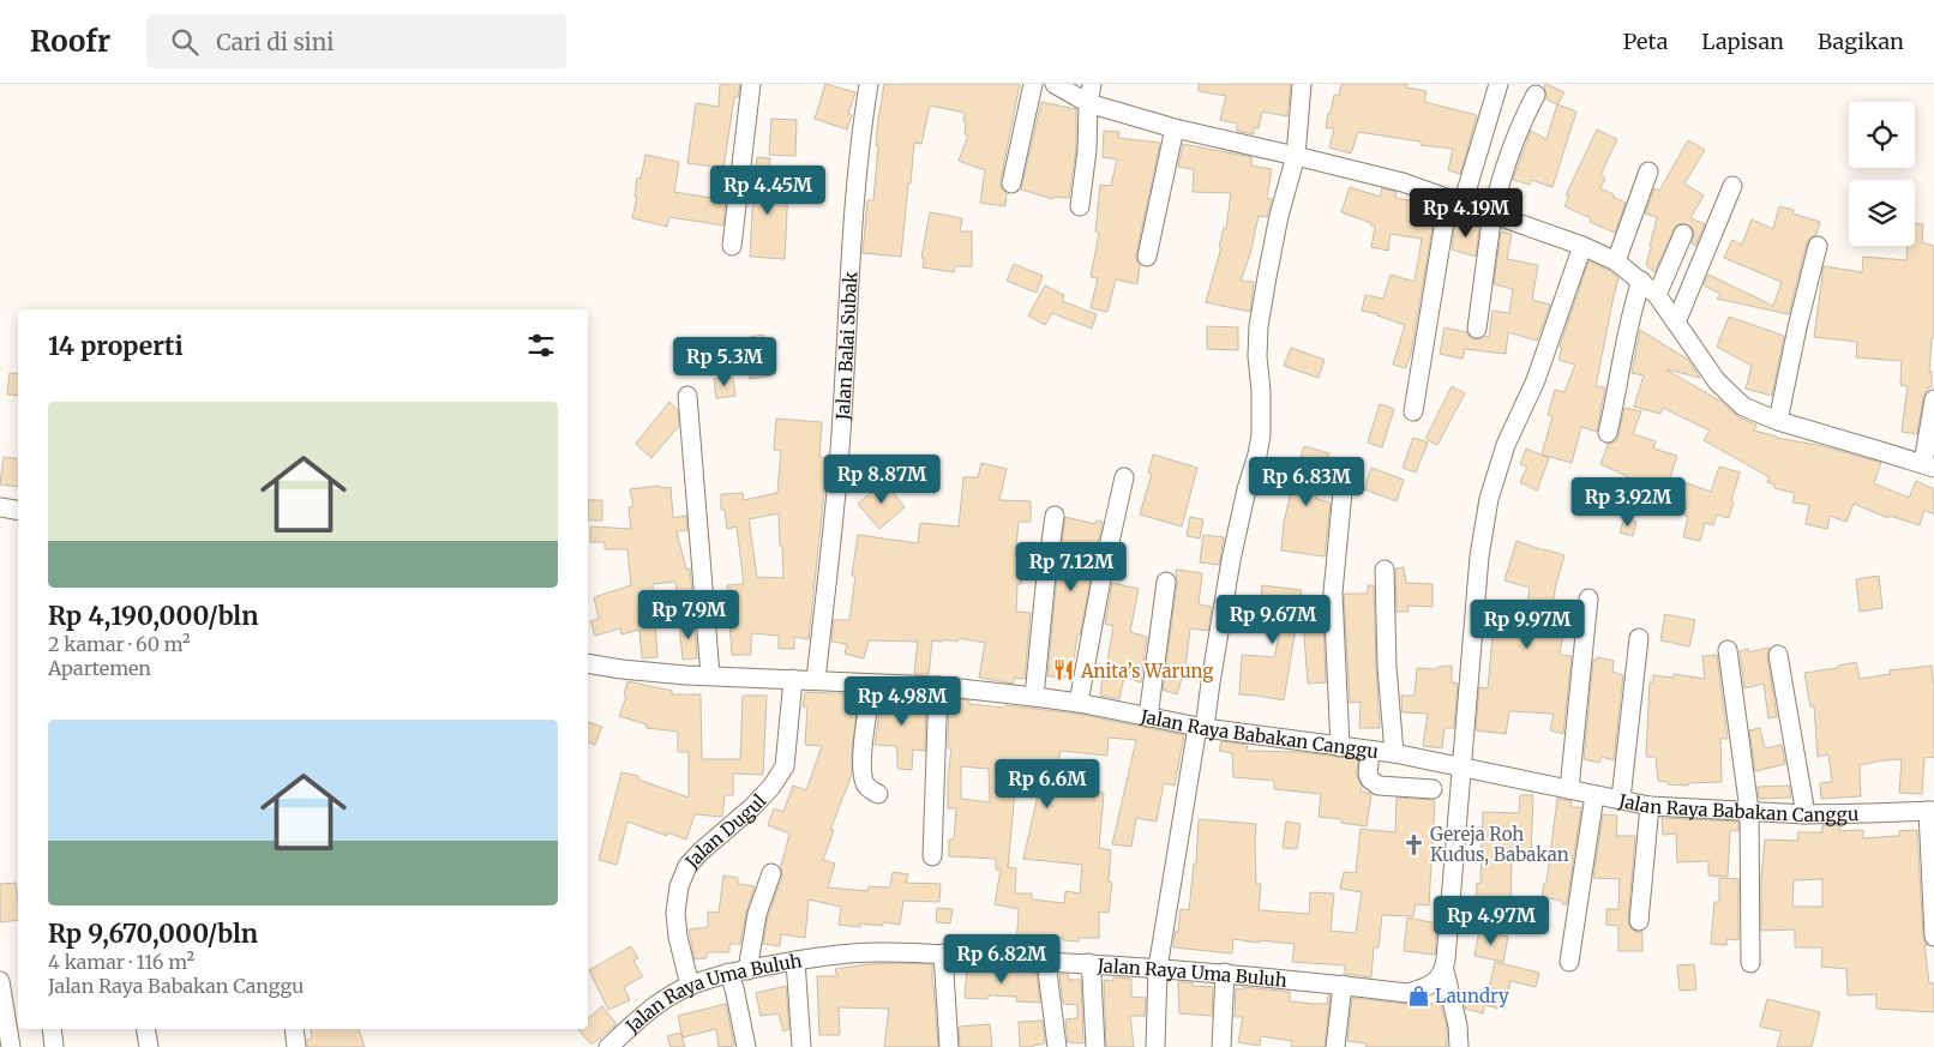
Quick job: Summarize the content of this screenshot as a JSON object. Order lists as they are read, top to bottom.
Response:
{
  "streets": {
    "street": [
      "Jalan Balai Subak",
      "Jalan Raya Babakan Canggu",
      "Jalan Dugul",
      "Jalan Raya Uma Buluh"
    ]
  },
  "crossings": [
    ["Jalan Balai Subak", "Jalan Raya Babakan Canggu"],
    ["Jalan Raya Babakan Canggu", "Jalan Dugul"],
    ["Jalan Dugul", "Jalan Raya Uma Buluh"]
  ],
  "places": {
    "restaurant": ["Anita’s Warung"],
    "church": ["Gereja Roh Kudus, Babakan"],
    "shop": ["Laundry"]
  },
  "page": {
    "header": "Roofr",
    "search": "Cari di sini",
    "nav": ["Peta", "Lapisan", "Bagikan"],
    "price": [
      "Rp 4.45M",
      "Rp 4.19M",
      "Rp 5.3M",
      "Rp 8.87M",
      "Rp 6.83M",
      "Rp 3.92M",
      "Rp 7.12M",
      "Rp 7.9M",
      "Rp 9.67M",
      "Rp 9.97M",
      "Rp 4.98M",
      "Rp 6.6M",
      "Rp 4.97M",
      "Rp 6.82M"
    ],
    "heading": "14 properti",
    "list": [
      {
        "name": "Rp 4,190,000/bln",
        "note": "2 kamar · 60 m² · Apartemen"
      },
      {
        "name": "Rp 9,670,000/bln",
        "note": "4 kamar · 116 m² · Jalan Raya Babakan Canggu"
      }
    ]
  }
}
